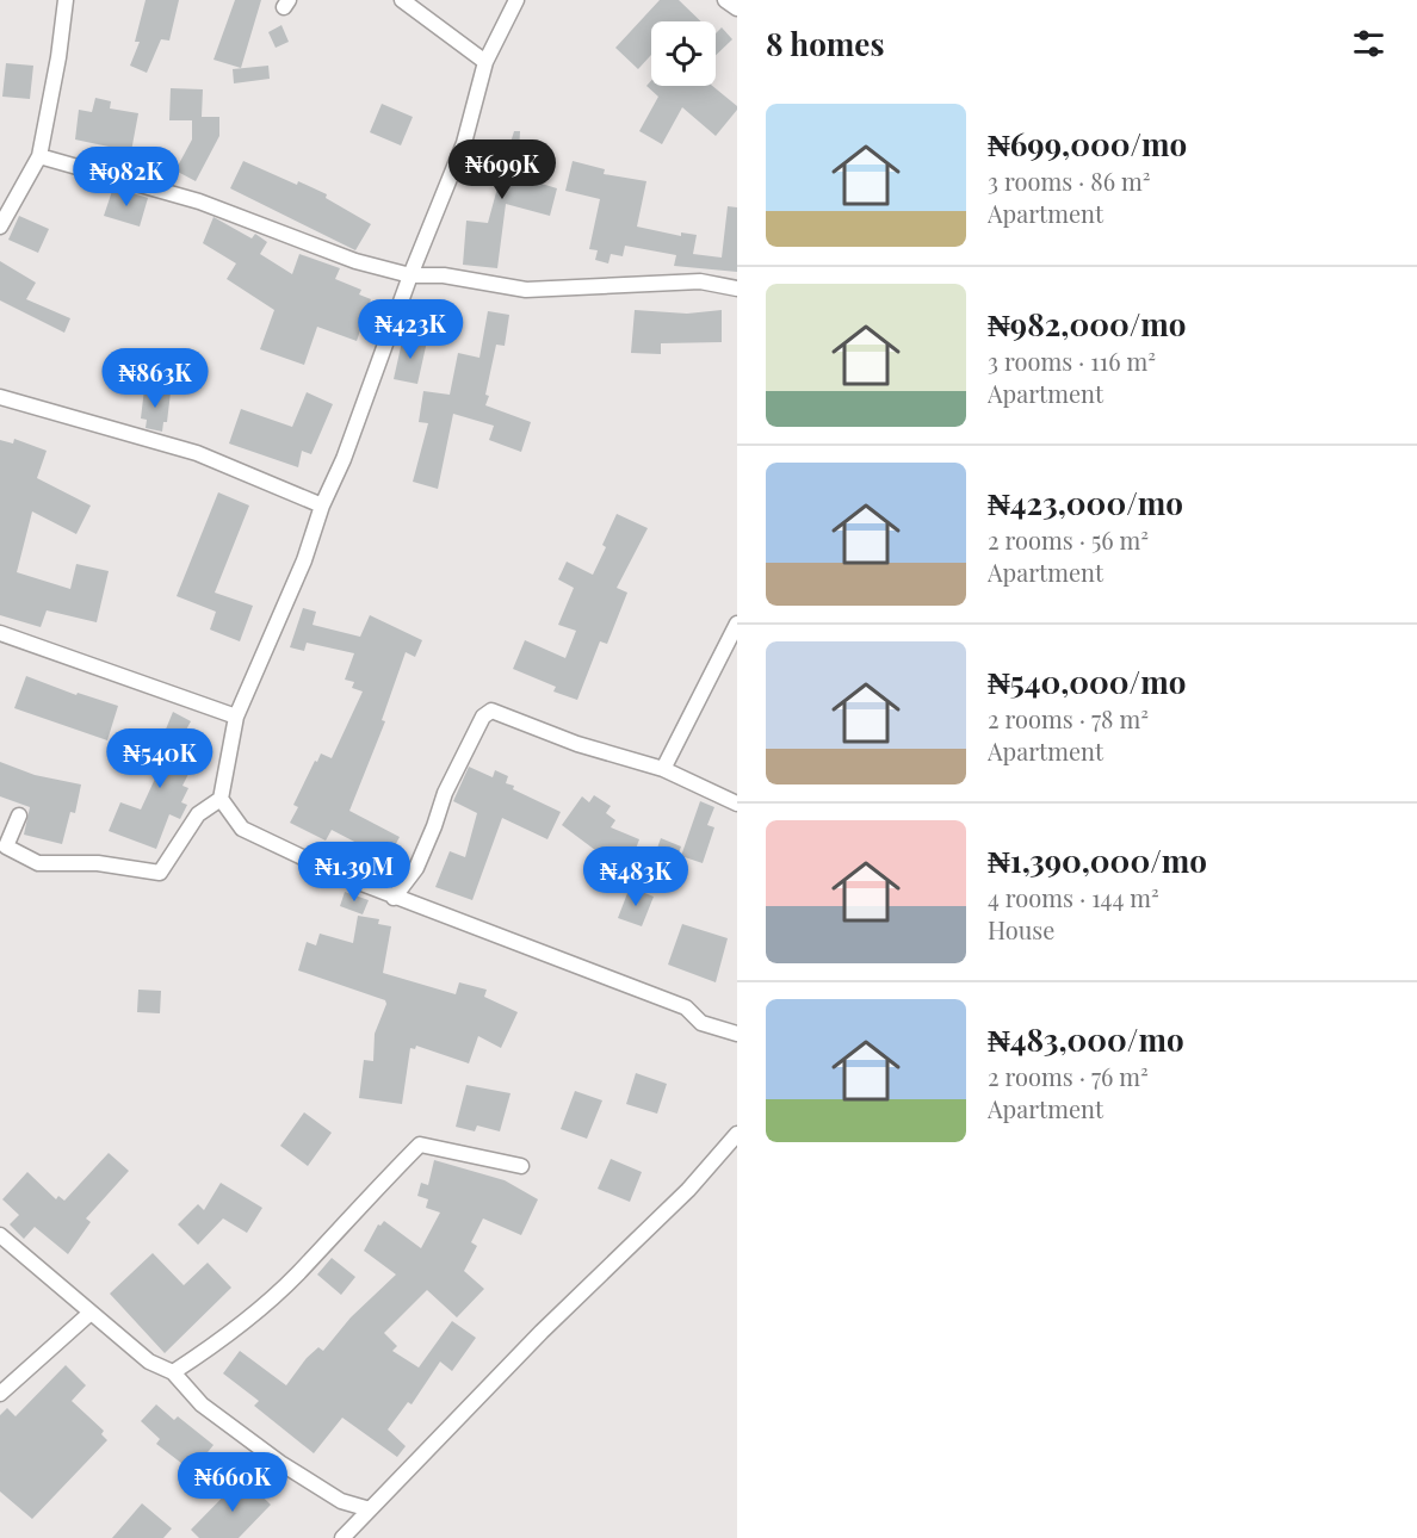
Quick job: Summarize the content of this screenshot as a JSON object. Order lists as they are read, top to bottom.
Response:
{
  "page": {
    "heading": "8 homes",
    "list": [
      {
        "name": "₦699,000/mo",
        "note": "3 rooms · 86 m² · Apartment"
      },
      {
        "name": "₦982,000/mo",
        "note": "3 rooms · 116 m² · Apartment"
      },
      {
        "name": "₦423,000/mo",
        "note": "2 rooms · 56 m² · Apartment"
      },
      {
        "name": "₦540,000/mo",
        "note": "2 rooms · 78 m² · Apartment"
      },
      {
        "name": "₦1,390,000/mo",
        "note": "4 rooms · 144 m² · House"
      },
      {
        "name": "₦483,000/mo",
        "note": "2 rooms · 76 m² · Apartment"
      }
    ],
    "price": [
      "₦699K",
      "₦982K",
      "₦423K",
      "₦863K",
      "₦540K",
      "₦1.39M",
      "₦483K",
      "₦660K"
    ]
  }
}
